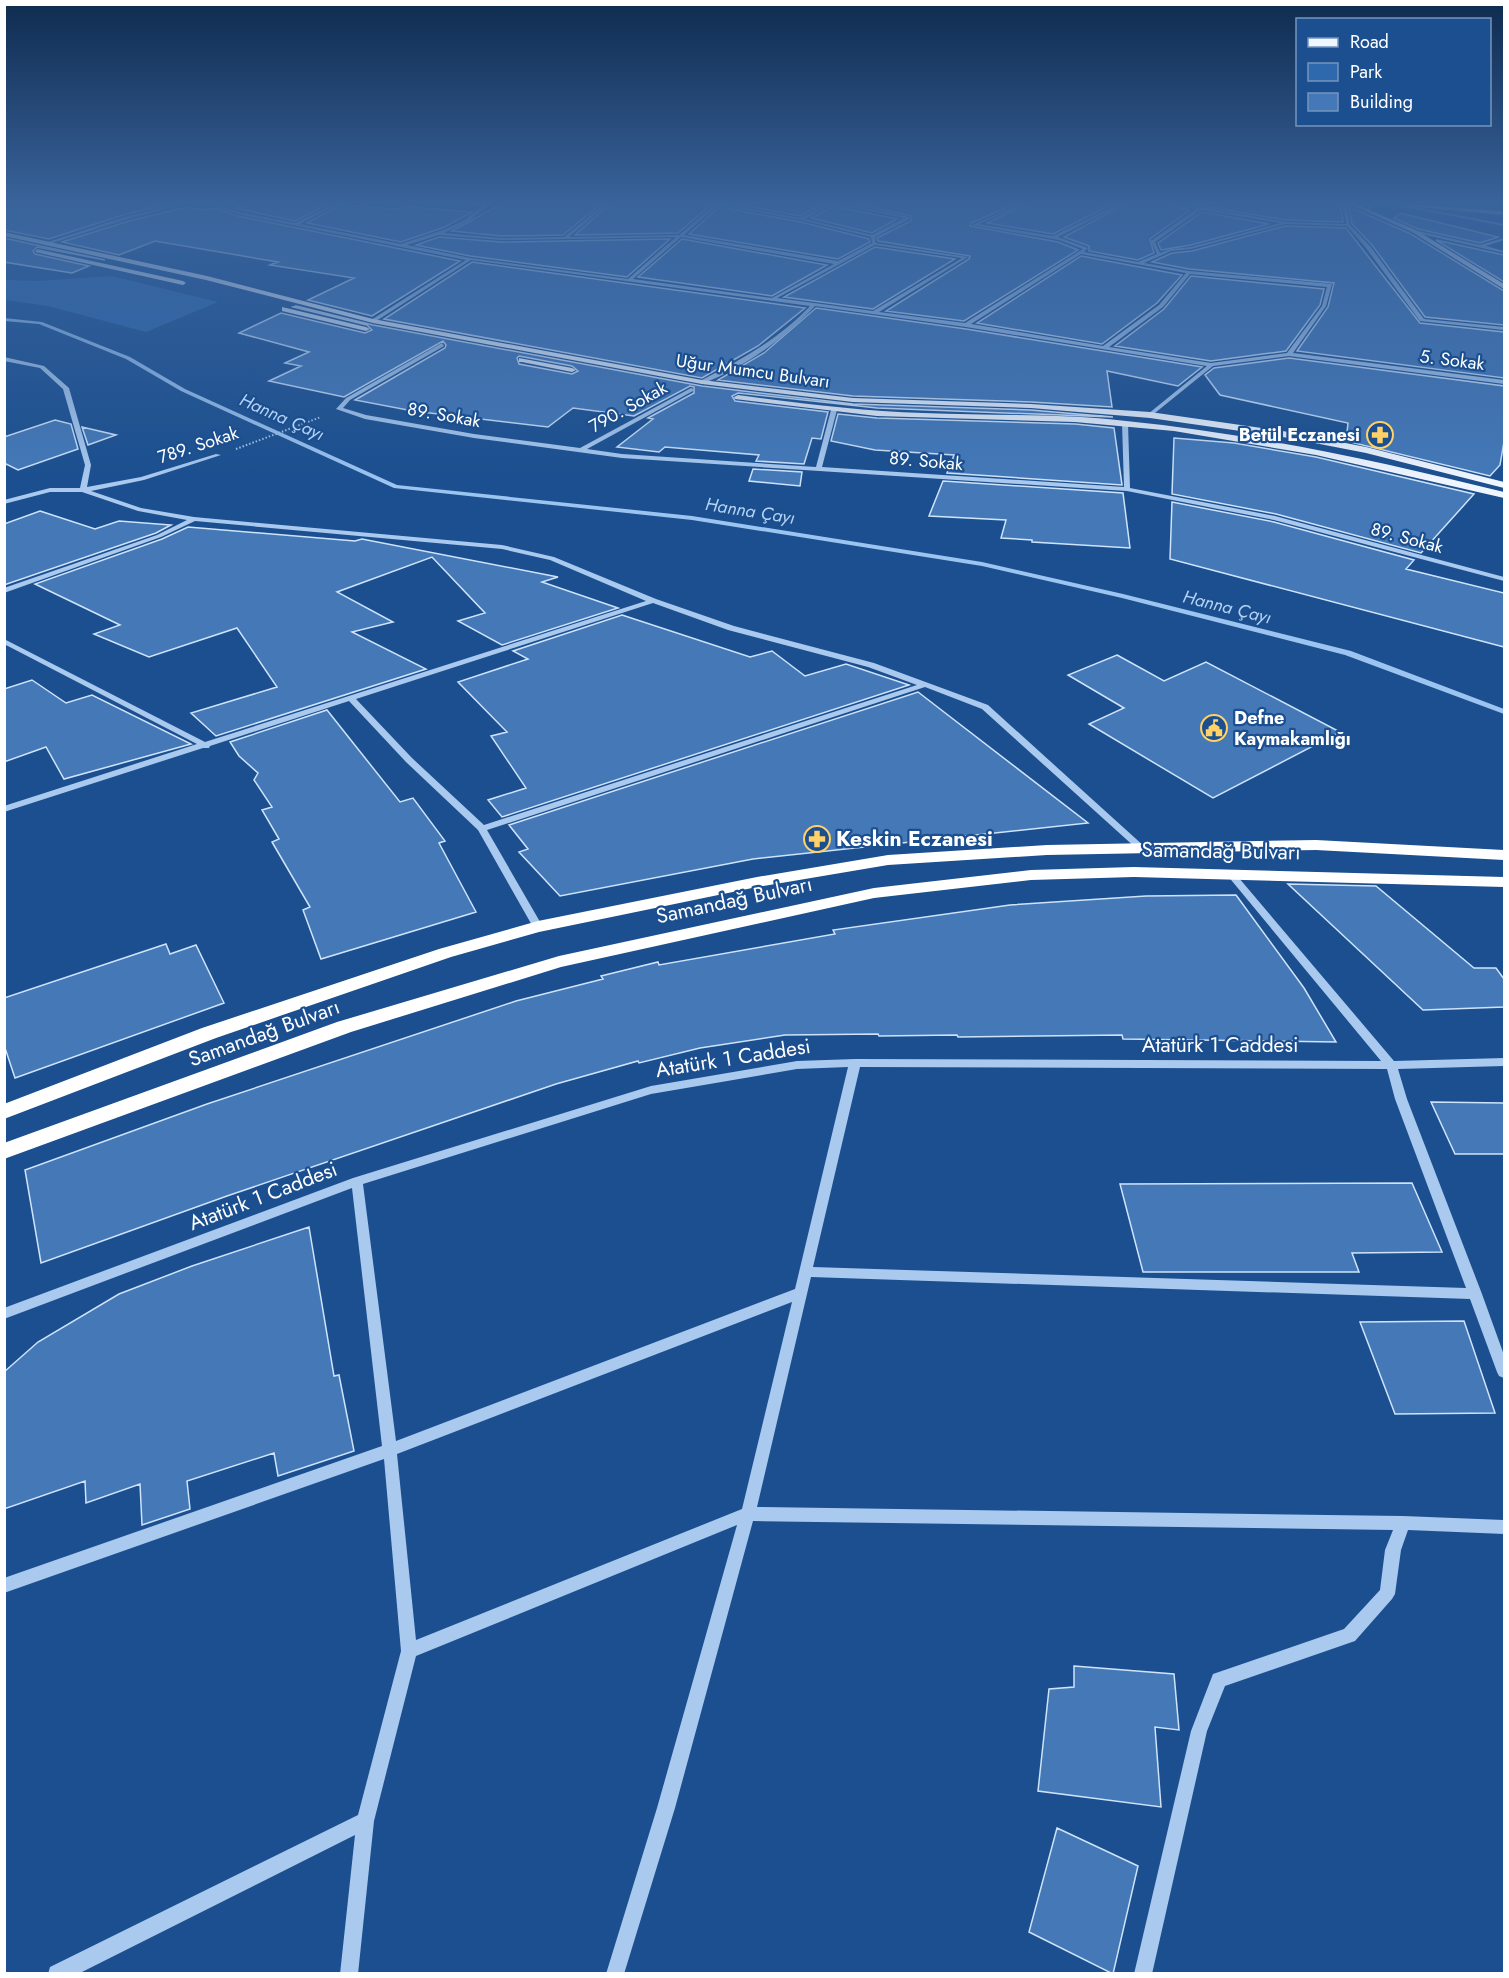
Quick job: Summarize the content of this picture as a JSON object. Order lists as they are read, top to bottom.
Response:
{
  "streets": {
    "highway": ["Samandağ Bulvarı"],
    "main road": ["Uğur Mumcu Bulvarı"],
    "street": [
      "5. Sokak",
      "790. Sokak",
      "89. Sokak",
      "789. Sokak",
      "Atatürk 1 Caddesi"
    ]
  },
  "crossings": [
    ["Uğur Mumcu Bulvarı", "790. Sokak"],
    ["790. Sokak", "89. Sokak"]
  ],
  "water": ["Hanna Çayı"],
  "places": {
    "pharmacy": ["Betül Eczanesi", "Keskin Eczanesi"],
    "public building": ["Defne Kaymakamlığı"]
  },
  "legend": ["Road", "Park", "Building"]
}
